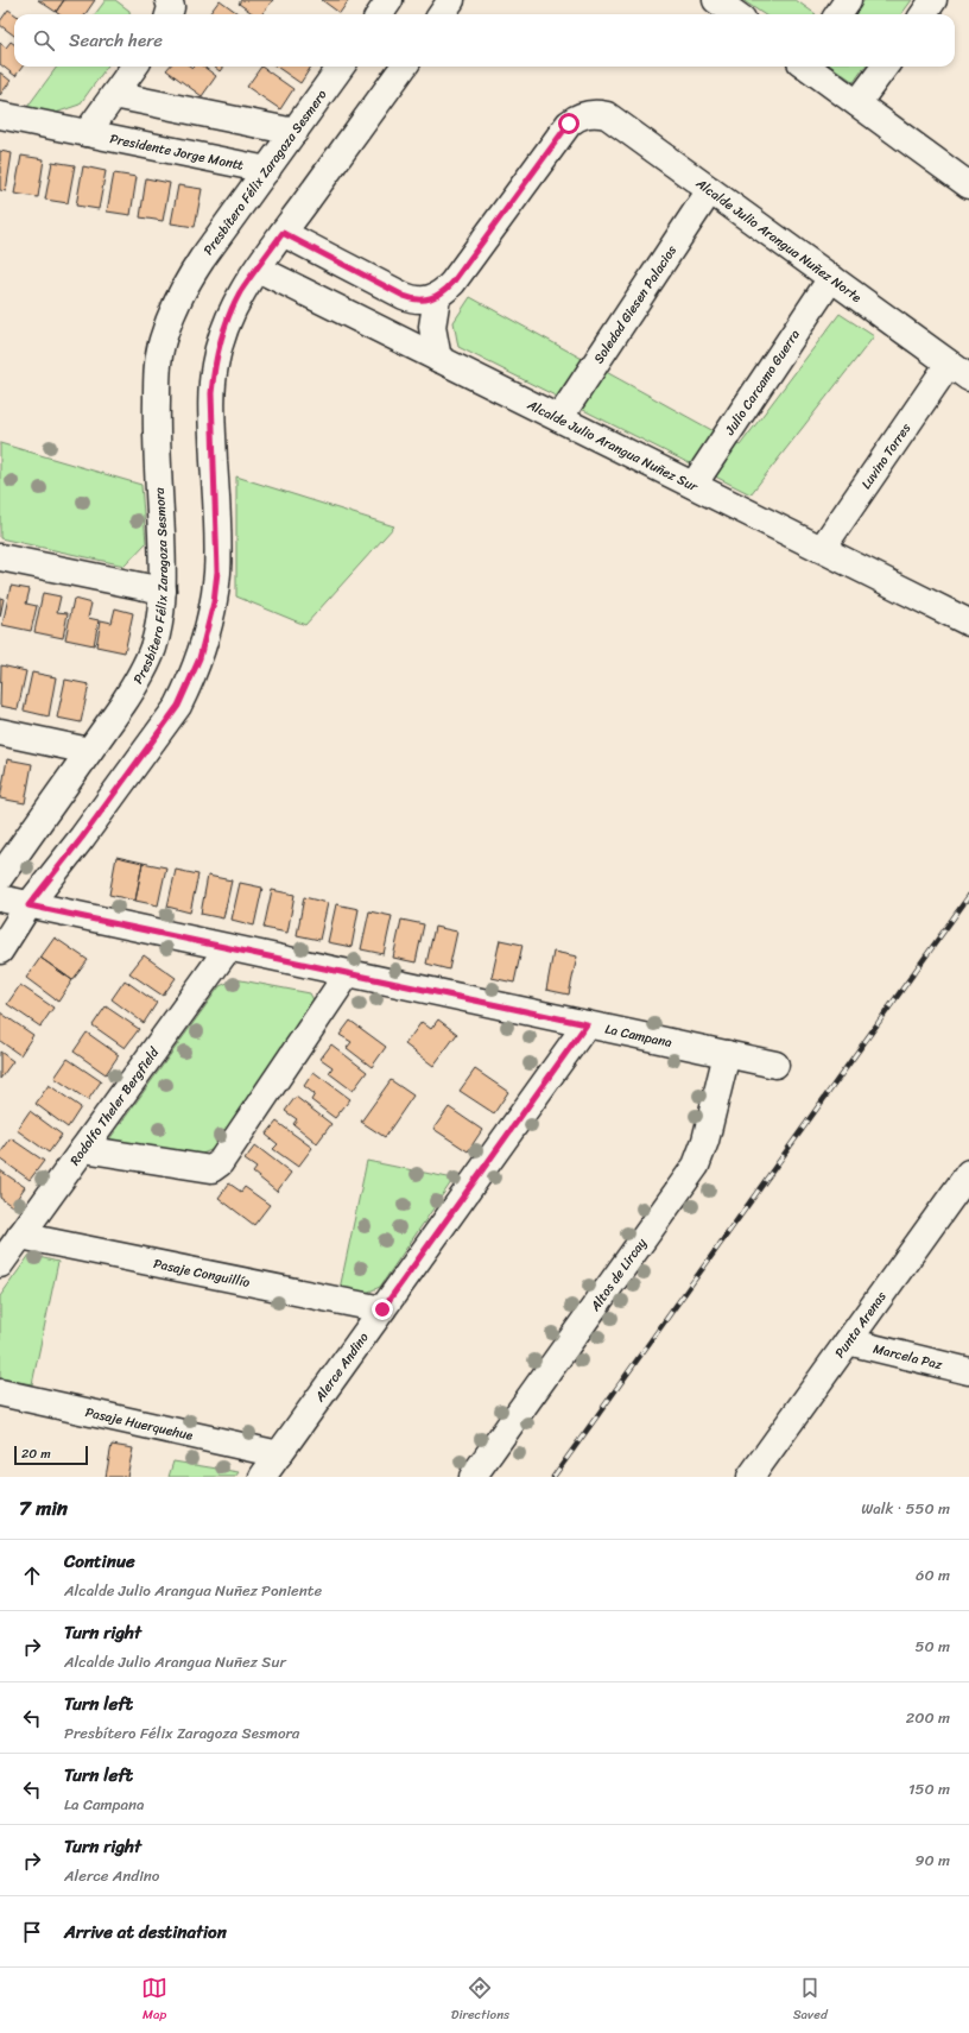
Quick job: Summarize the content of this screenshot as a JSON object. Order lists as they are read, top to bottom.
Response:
{
  "streets": {
    "street": [
      "Presidente Jorge Montt",
      "Presbítero Félix Zaragoza Sesmero",
      "Alcalde Julio Arangua Nuñez Norte",
      "Soledad Giesen Palacios",
      "Julio Carcamo Guerra",
      "Alcalde Julio Arangua Nuñez Sur",
      "Luvino Torres",
      "Presbítero Félix Zaragoza Sesmora",
      "La Campana",
      "Rodolfo Theler Bergfield",
      "Pasaje Conguillío",
      "Altos de Lircay",
      "Punta Arenas",
      "Marcela Paz",
      "Alerce Andino",
      "Pasaje Huerquehue"
    ]
  },
  "crossings": [
    ["Presidente Jorge Montt", "Presbítero Félix Zaragoza Sesmero"],
    ["Presbítero Félix Zaragoza Sesmero", "Presbítero Félix Zaragoza Sesmora"],
    ["Alcalde Julio Arangua Nuñez Norte", "Soledad Giesen Palacios"],
    ["Alcalde Julio Arangua Nuñez Norte", "Julio Carcamo Guerra"],
    ["Alcalde Julio Arangua Nuñez Norte", "Luvino Torres"],
    ["Soledad Giesen Palacios", "Alcalde Julio Arangua Nuñez Sur"],
    ["Julio Carcamo Guerra", "Alcalde Julio Arangua Nuñez Sur"],
    ["Alcalde Julio Arangua Nuñez Sur", "Luvino Torres"],
    ["La Campana", "Rodolfo Theler Bergfield"],
    ["La Campana", "Altos de Lircay"],
    ["La Campana", "Alerce Andino"],
    ["Rodolfo Theler Bergfield", "Pasaje Conguillío"],
    ["Pasaje Conguillío", "Alerce Andino"],
    ["Punta Arenas", "Marcela Paz"],
    ["Alerce Andino", "Pasaje Huerquehue"]
  ],
  "scale_bar": "20 m",
  "page": {
    "search": "Search here",
    "scale": "20 m",
    "heading": ["7 min", "Walk · 550 m"],
    "list": [
      ["Continue", "Alcalde Julio Arangua Nuñez Poniente", "60 m"],
      ["Turn right", "Alcalde Julio Arangua Nuñez Sur", "50 m"],
      ["Turn left", "Presbítero Félix Zaragoza Sesmora", "200 m"],
      ["Turn left", "La Campana", "150 m"],
      ["Turn right", "Alerce Andino", "90 m"],
      "Arrive at destination"
    ],
    "nav": ["Map", "Directions", "Saved"]
  }
}
